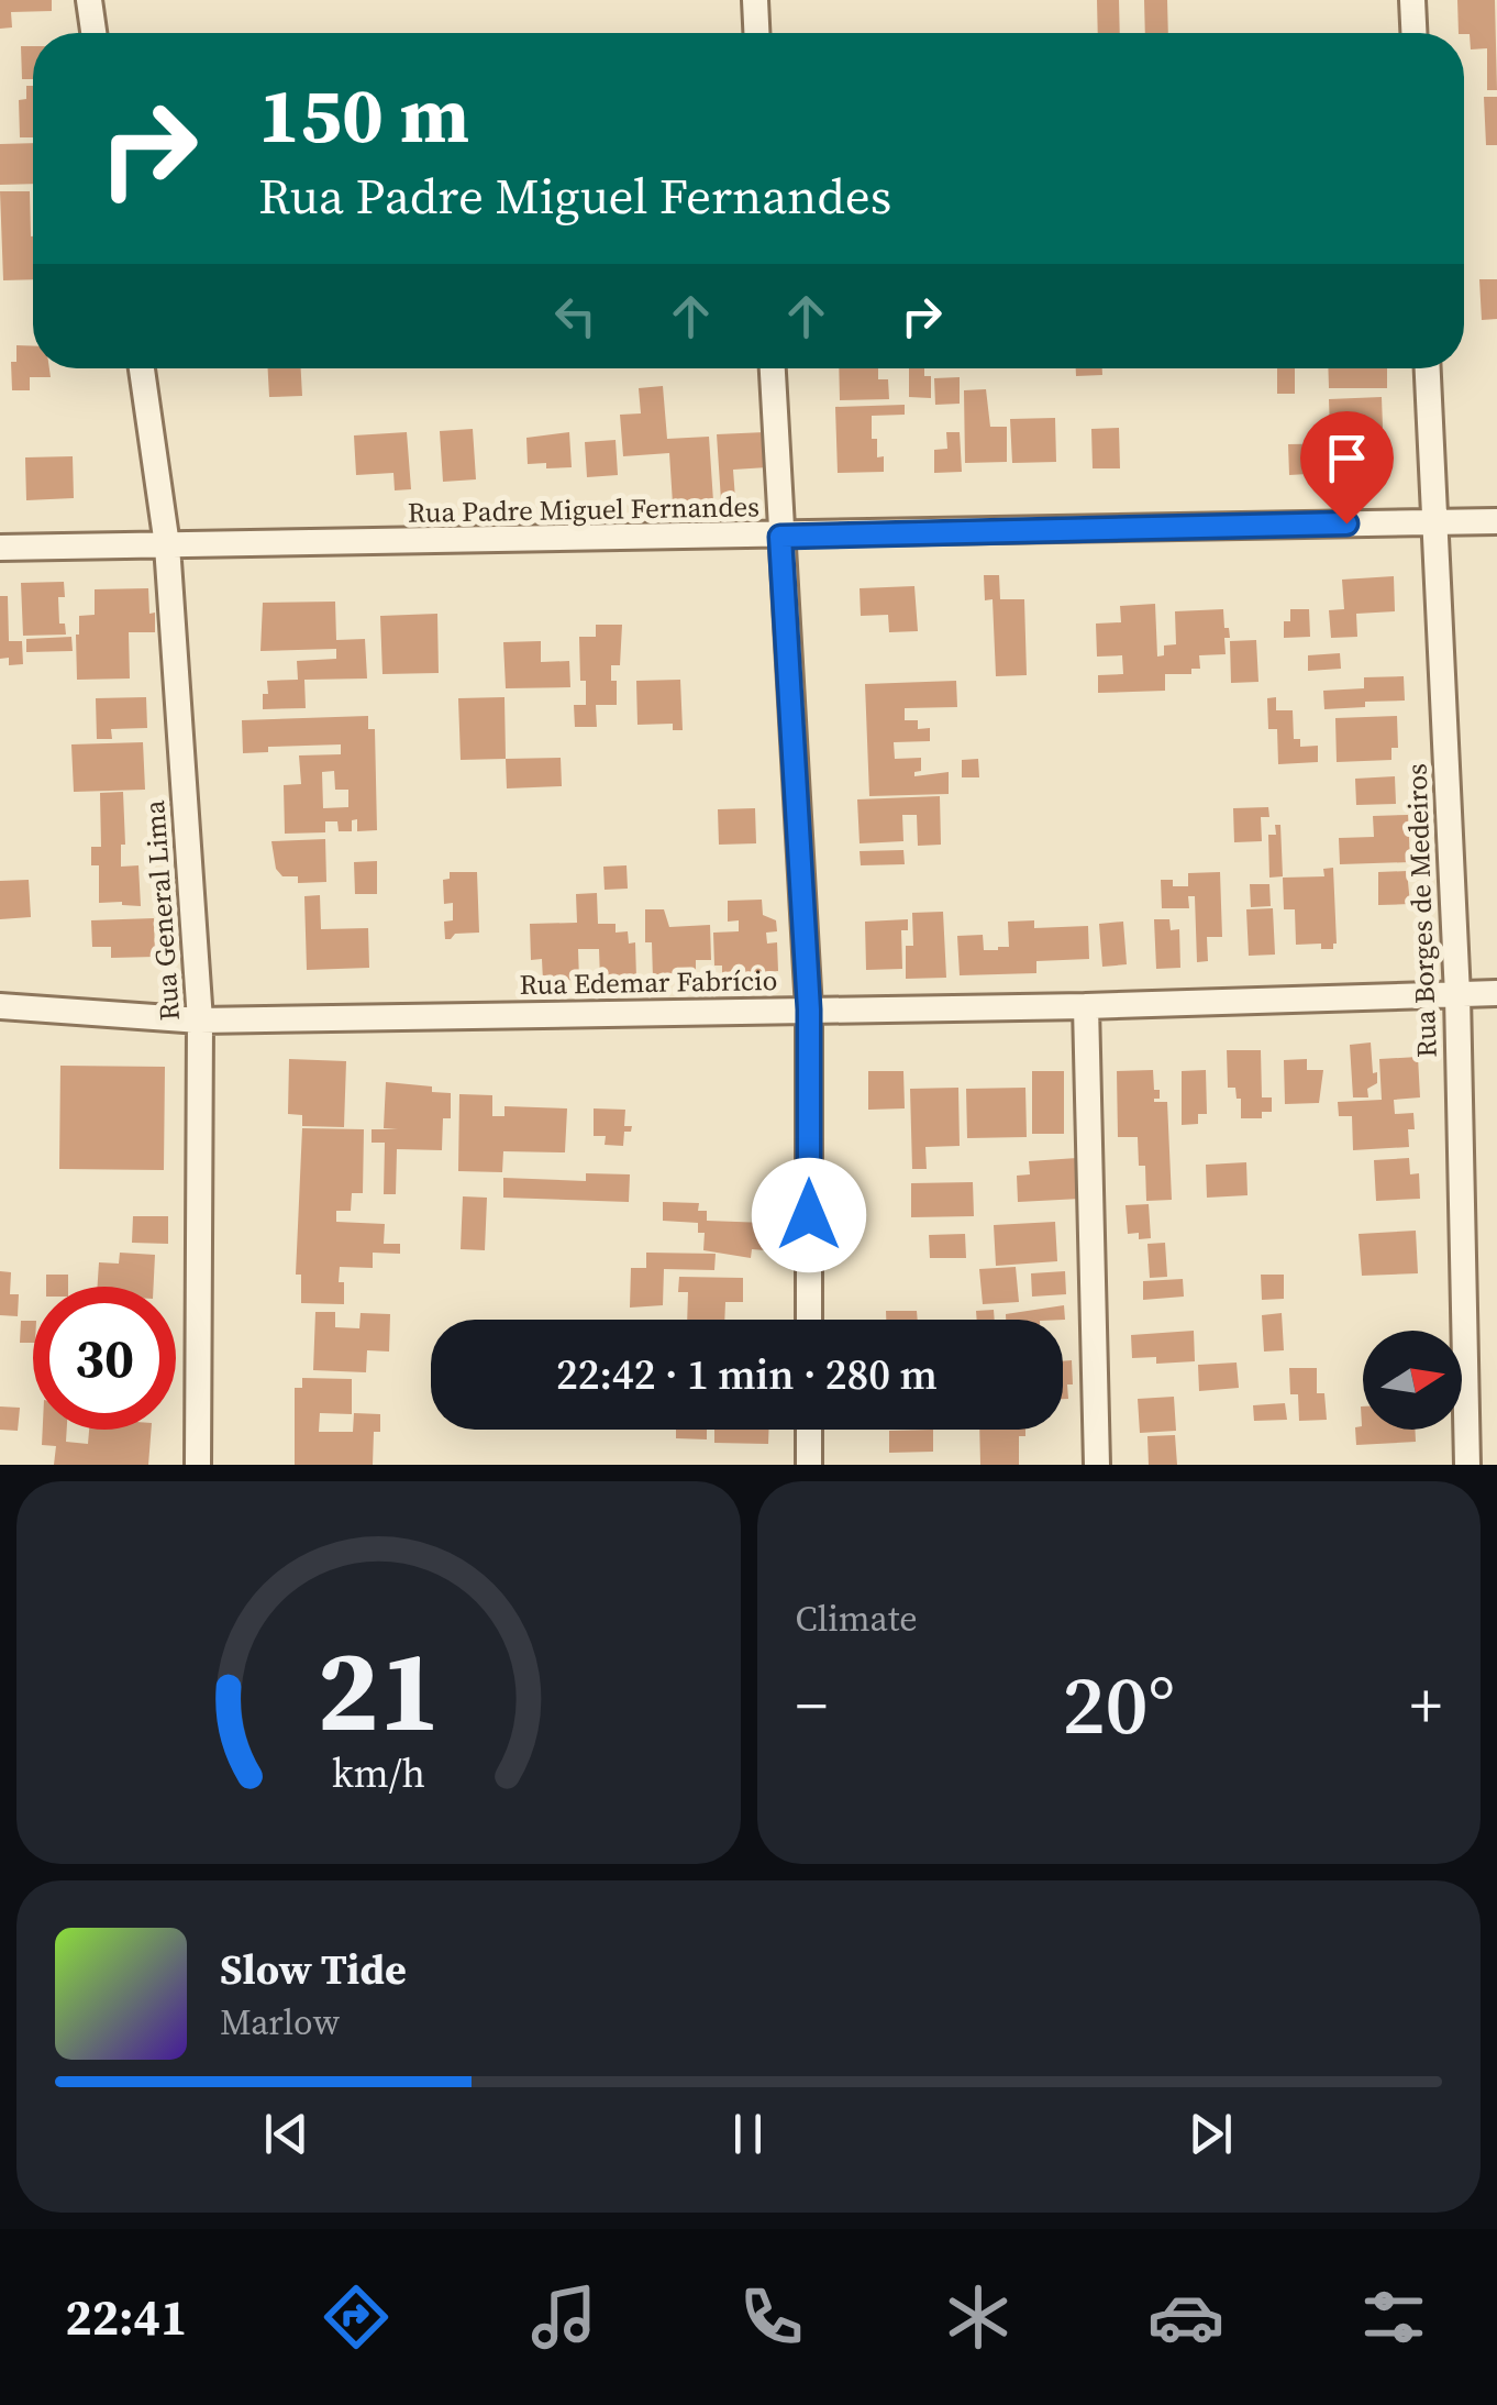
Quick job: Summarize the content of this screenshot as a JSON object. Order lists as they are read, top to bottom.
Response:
{
  "streets": {
    "street": [
      "Rua Padre Miguel Fernandes",
      "Rua General Lima",
      "Rua Borges de Medeiros",
      "Rua Edemar Fabrício"
    ]
  },
  "crossings": [
    ["Rua Padre Miguel Fernandes", "Rua General Lima"],
    ["Rua Padre Miguel Fernandes", "Rua Borges de Medeiros"],
    ["Rua General Lima", "Rua Edemar Fabrício"],
    ["Rua Borges de Medeiros", "Rua Edemar Fabrício"]
  ],
  "north": "right",
  "page": {
    "turn": ["150 m", "Rua Padre Miguel Fernandes"],
    "limit": "30",
    "trip": "22:42 · 1 min · 280 m",
    "tile": "Climate",
    "heat": ["−", "20°", "+"],
    "song": ["Slow Tide", "Marlow"],
    "tabs": "22:41",
    "gauge": ["21", "km/h"]
  }
}
